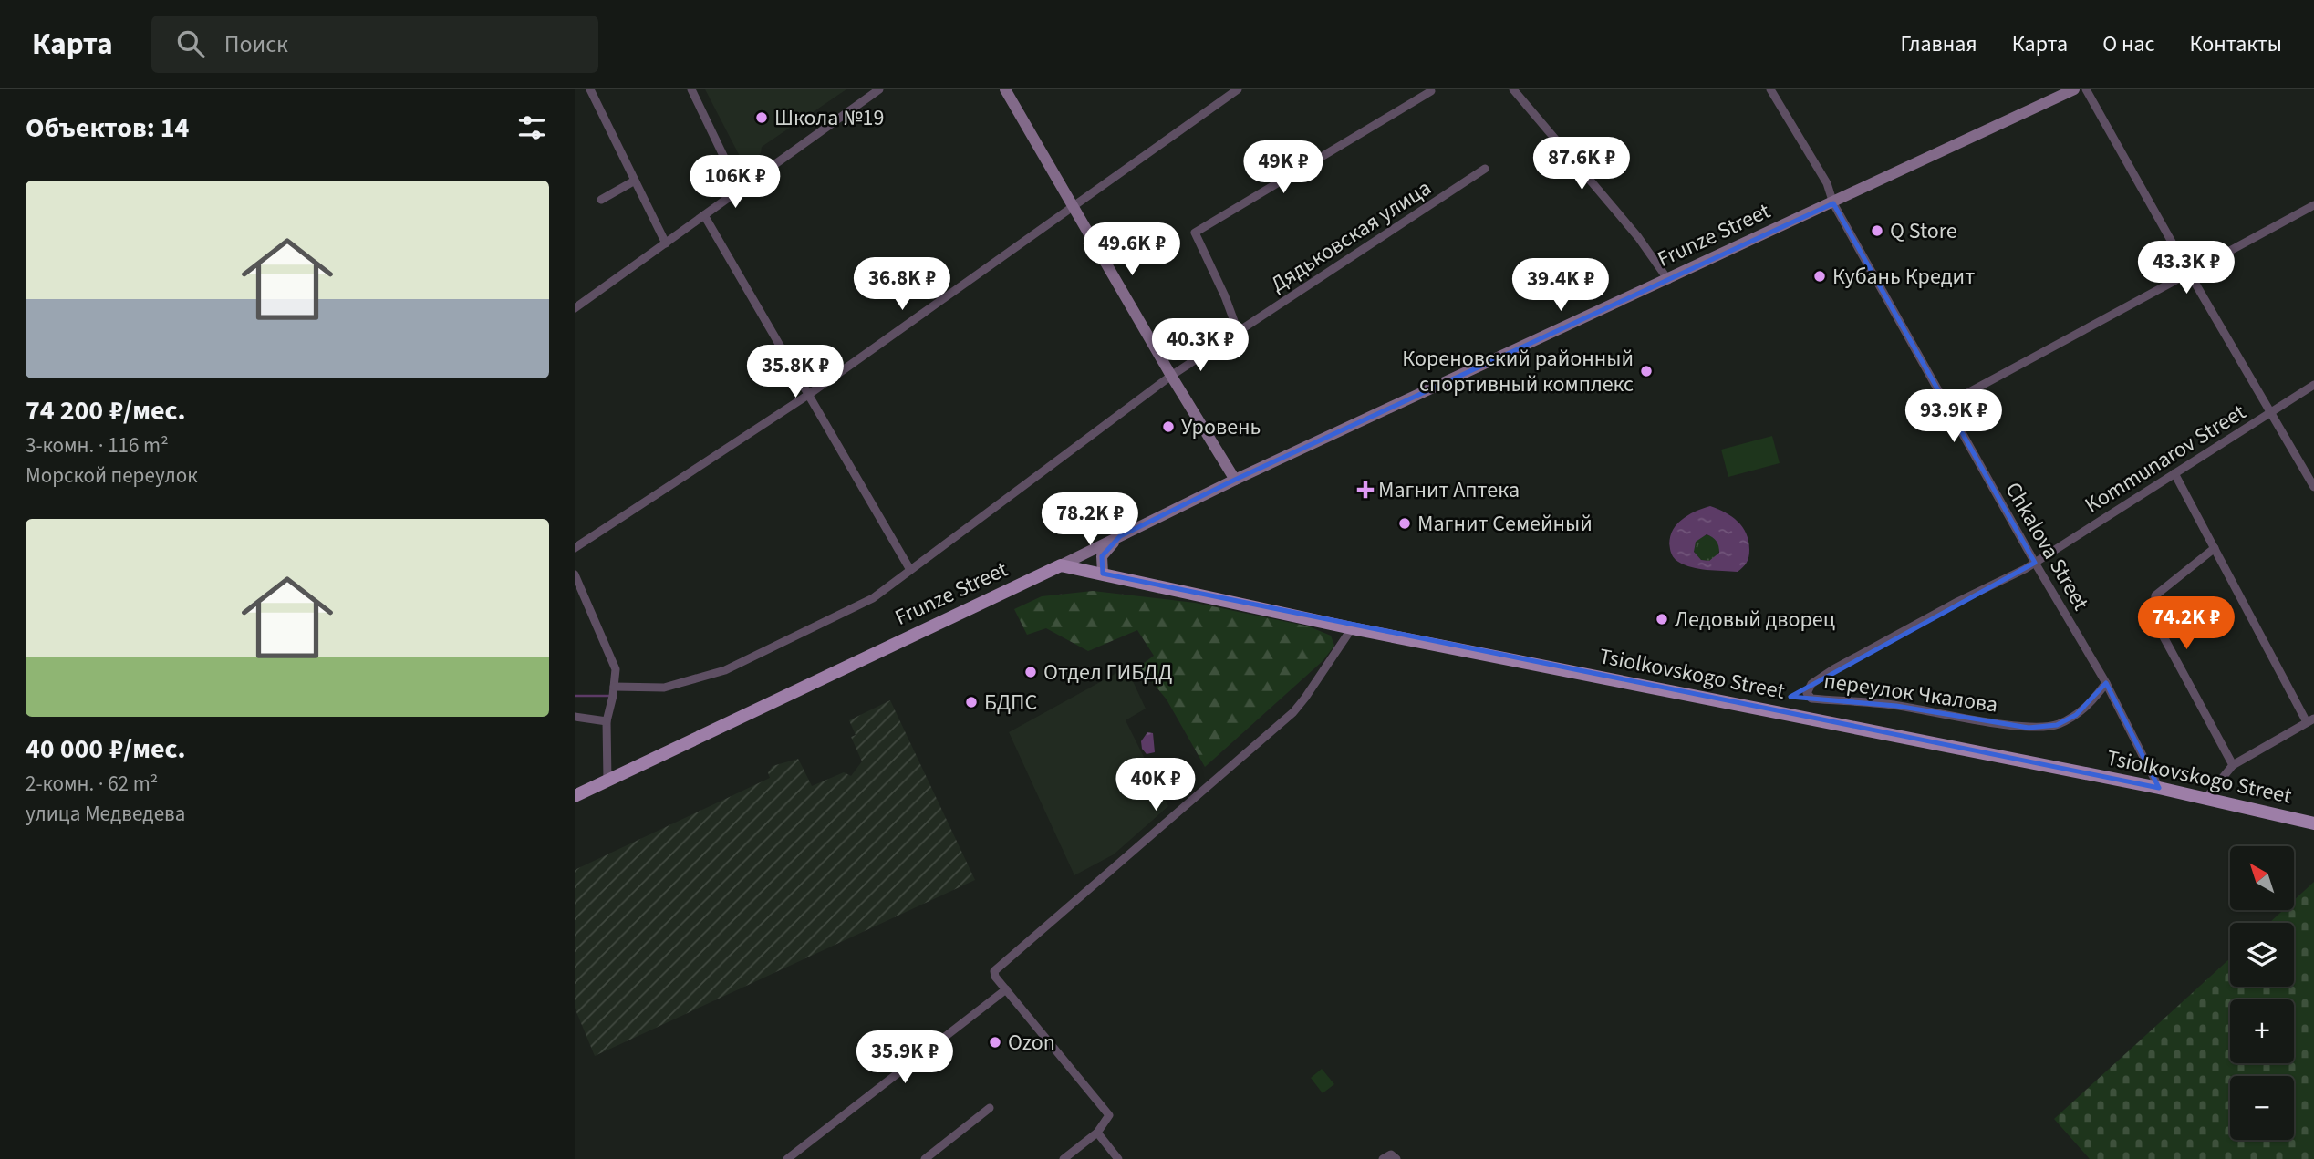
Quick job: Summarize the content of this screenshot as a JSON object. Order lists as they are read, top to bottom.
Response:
{
  "streets": {
    "main road": ["Frunze Street", "Tsiolkovskogo Street"],
    "street": [
      "Дядьковская улица",
      "Kommunarov Street",
      "Chkalova Street",
      "переулок Чкалова"
    ]
  },
  "crossings": [
    ["Frunze Street", "Chkalova Street"],
    ["Frunze Street", "Tsiolkovskogo Street"],
    ["Kommunarov Street", "Chkalova Street"],
    ["Kommunarov Street", "переулок Чкалова"],
    ["Chkalova Street", "Tsiolkovskogo Street"],
    ["Chkalova Street", "переулок Чкалова"]
  ],
  "places": {
    "other": [
      "Школа №19",
      "Q Store",
      "Кубань Кредит",
      "Кореновский районный спортивный комплекс",
      "Уровень",
      "Магнит Семейный",
      "Ледовый дворец",
      "Отдел ГИБДД",
      "БДПС",
      "Ozon"
    ],
    "health": ["Магнит Аптека"]
  },
  "north": "top left",
  "page": {
    "header": "Карта",
    "search": "Поиск",
    "nav": [
      "Главная",
      "Карта",
      "О нас",
      "Контакты"
    ],
    "heading": "Объектов: 14",
    "price": [
      "87.6K ₽",
      "49K ₽",
      "106K ₽",
      "49.6K ₽",
      "43.3K ₽",
      "36.8K ₽",
      "39.4K ₽",
      "40.3K ₽",
      "35.8K ₽",
      "93.9K ₽",
      "78.2K ₽",
      "74.2K ₽",
      "40K ₽",
      "35.9K ₽"
    ],
    "list": [
      {
        "name": "74 200 ₽/мес.",
        "note": "3-комн. · 116 m² · Морской переулок"
      },
      {
        "name": "40 000 ₽/мес.",
        "note": "2-комн. · 62 m² · улица Медведева"
      }
    ],
    "map_buttons": ["+", "−"]
  }
}
